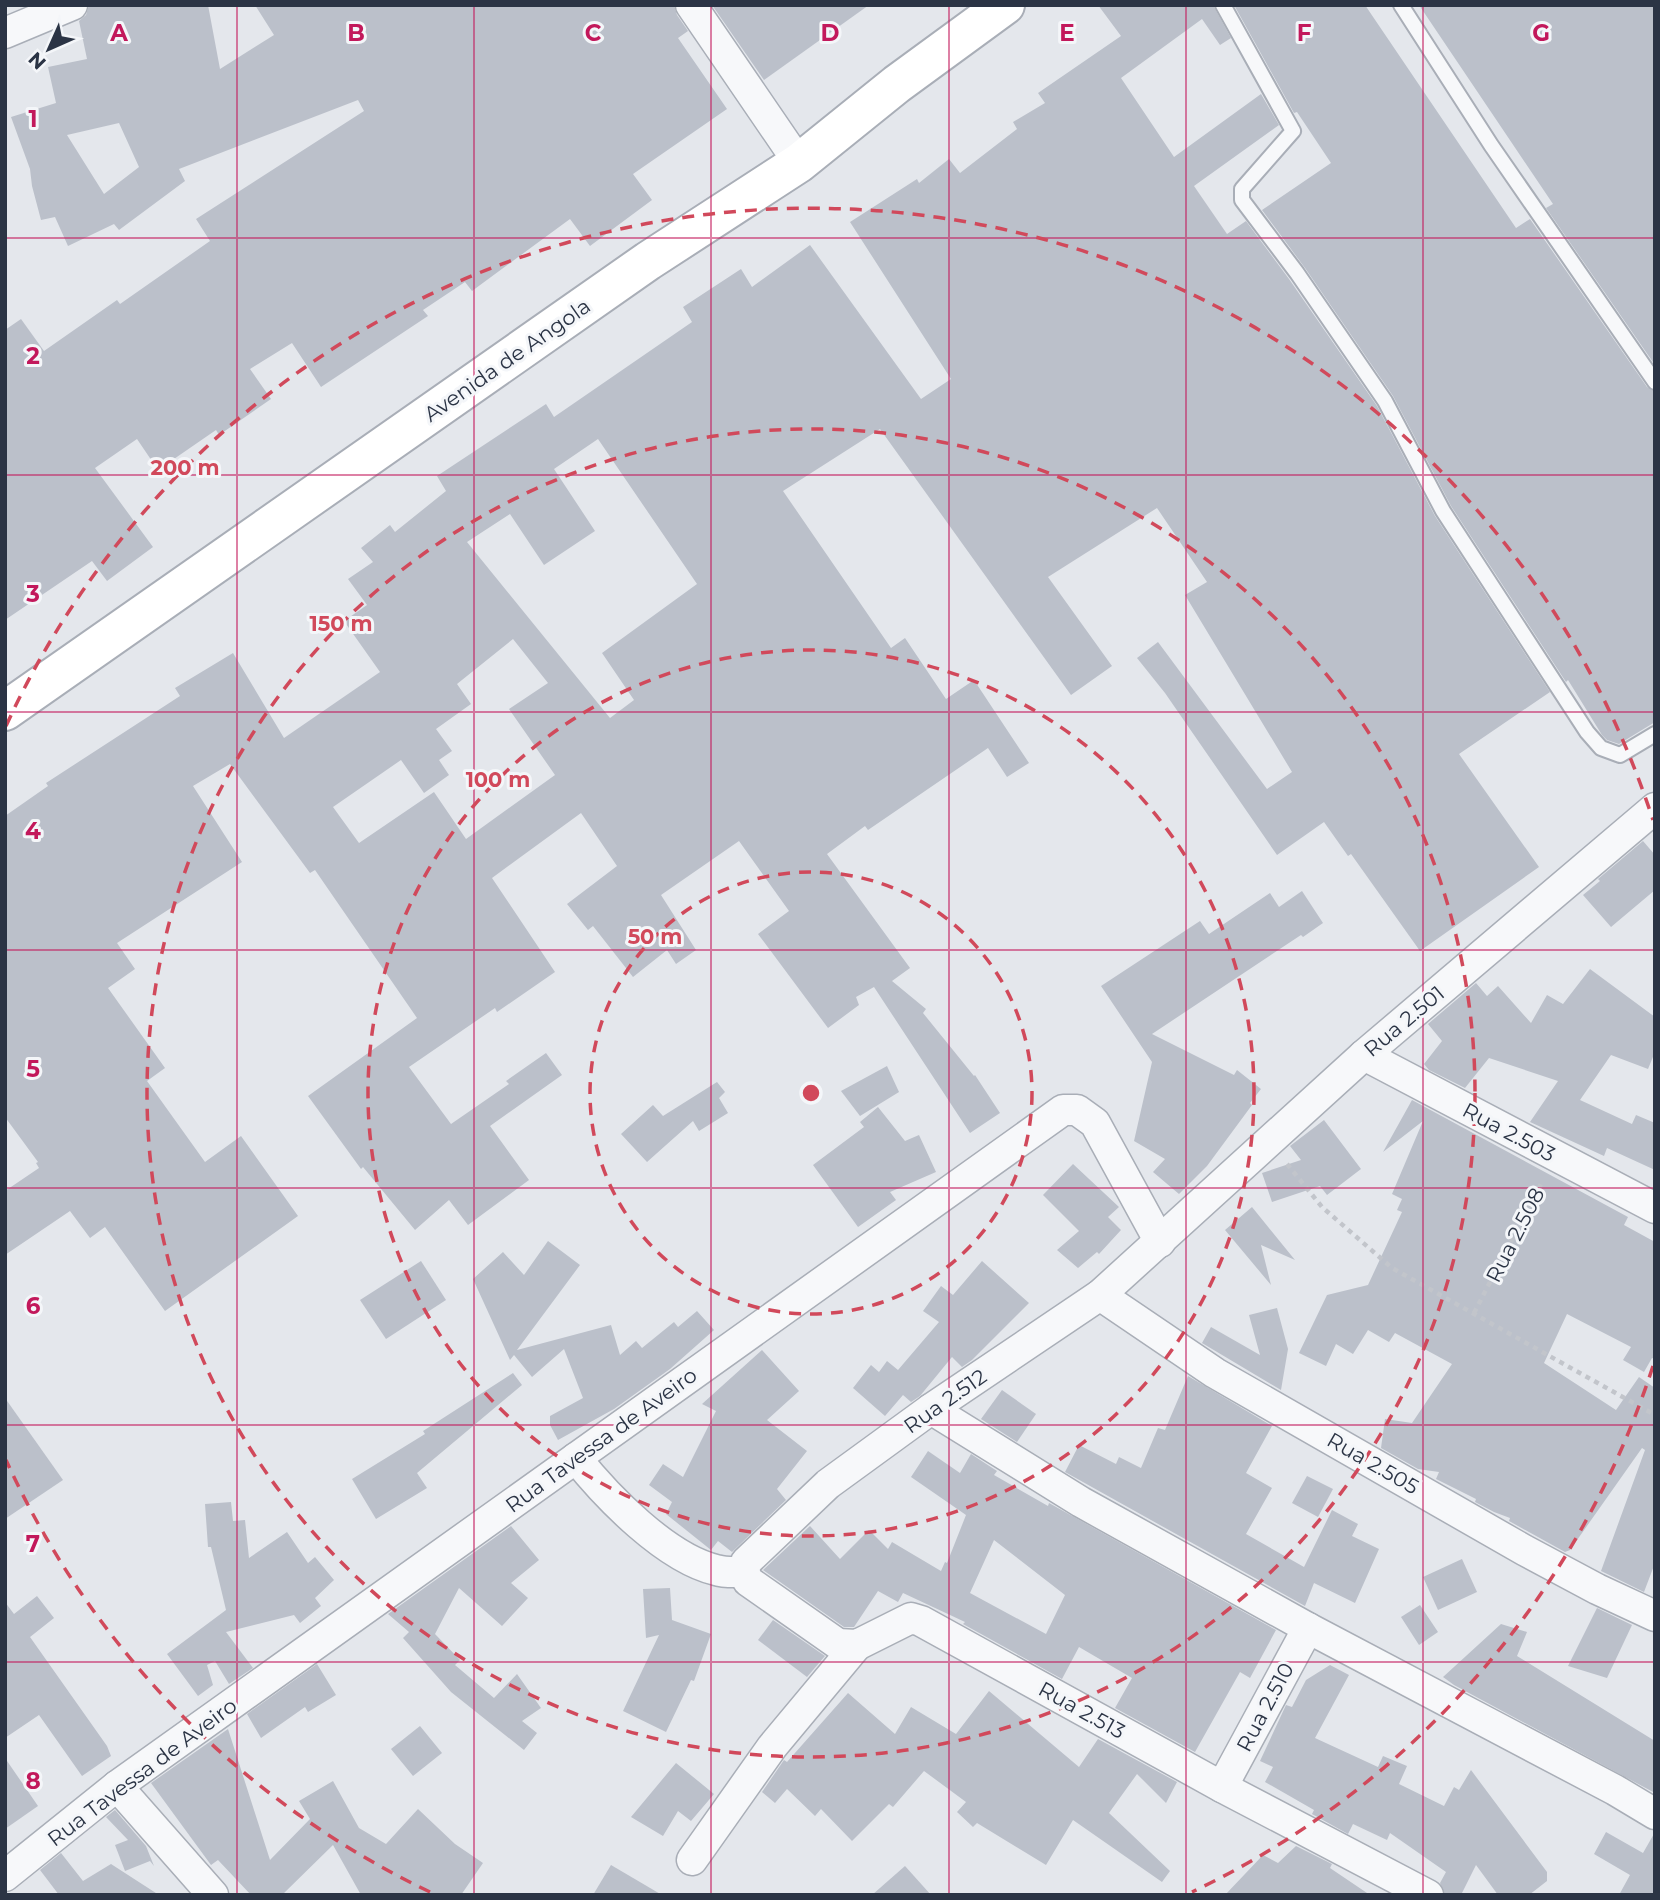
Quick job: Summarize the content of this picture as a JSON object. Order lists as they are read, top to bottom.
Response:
{
  "streets": {
    "main road": ["Avenida de Angola"],
    "street": [
      "Rua 2.501",
      "Rua 2.503",
      "Rua 2.512",
      "Rua Tavessa de Aveiro",
      "Rua 2.505",
      "Rua 2.510",
      "Rua 2.513"
    ],
    "path": ["Rua 2.508"]
  },
  "crossings": [
    ["Rua 2.501", "Rua 2.503"],
    ["Rua 2.501", "Rua 2.512"],
    ["Rua 2.501", "Rua Tavessa de Aveiro"],
    ["Rua 2.503", "Rua 2.508"],
    ["Rua 2.512", "Rua Tavessa de Aveiro"],
    ["Rua 2.512", "Rua 2.505"],
    ["Rua 2.510", "Rua 2.513"]
  ],
  "north": "bottom left",
  "grid": {
    "columns": [
      "A",
      "B",
      "C",
      "D",
      "E",
      "F",
      "G"
    ],
    "rows": [
      "1",
      "2",
      "3",
      "4",
      "5",
      "6",
      "7",
      "8"
    ]
  },
  "rings": [
    "200 m",
    "150 m",
    "100 m",
    "50 m"
  ]
}
